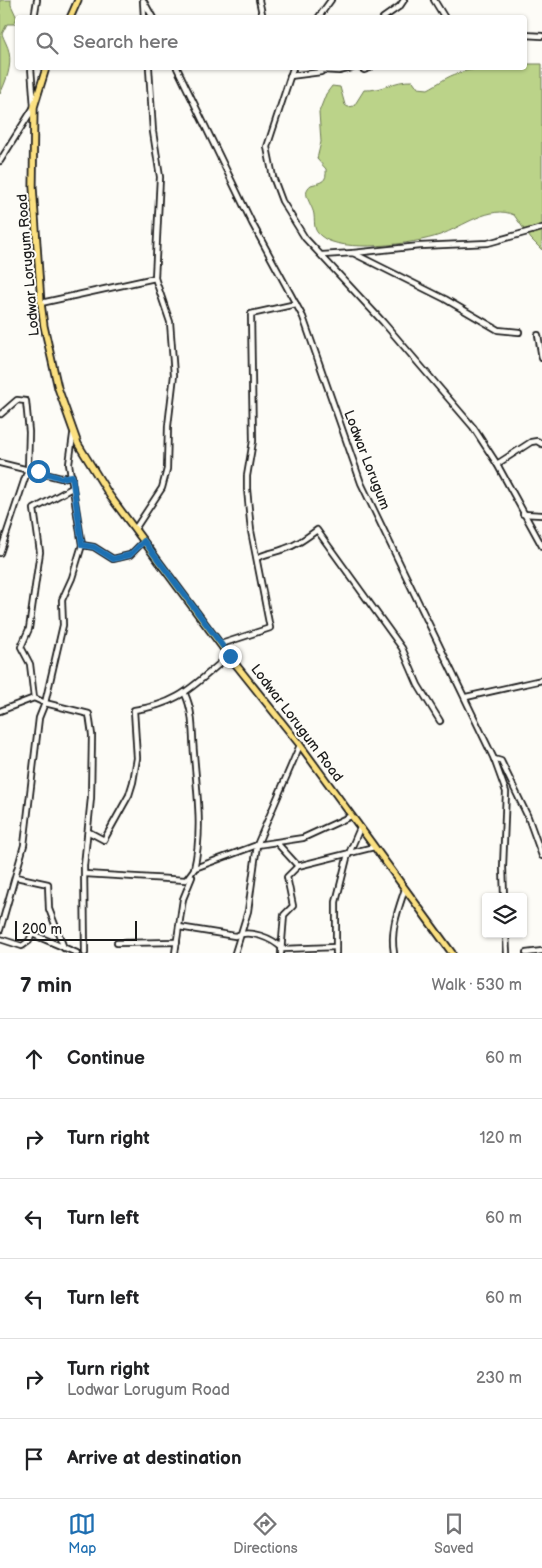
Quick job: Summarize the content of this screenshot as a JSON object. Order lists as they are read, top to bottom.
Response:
{
  "streets": {
    "main road": ["Lodwar Lorugum Road"],
    "street": ["Lodwar Lorugum"]
  },
  "scale_bar": "200 m",
  "page": {
    "search": "Search here",
    "scale": "200 m",
    "heading": ["7 min", "Walk · 530 m"],
    "list": [
      ["Continue", "60 m"],
      ["Turn right", "120 m"],
      ["Turn left", "60 m"],
      ["Turn left", "60 m"],
      ["Turn right", "Lodwar Lorugum Road", "230 m"],
      "Arrive at destination"
    ],
    "nav": ["Map", "Directions", "Saved"]
  }
}
